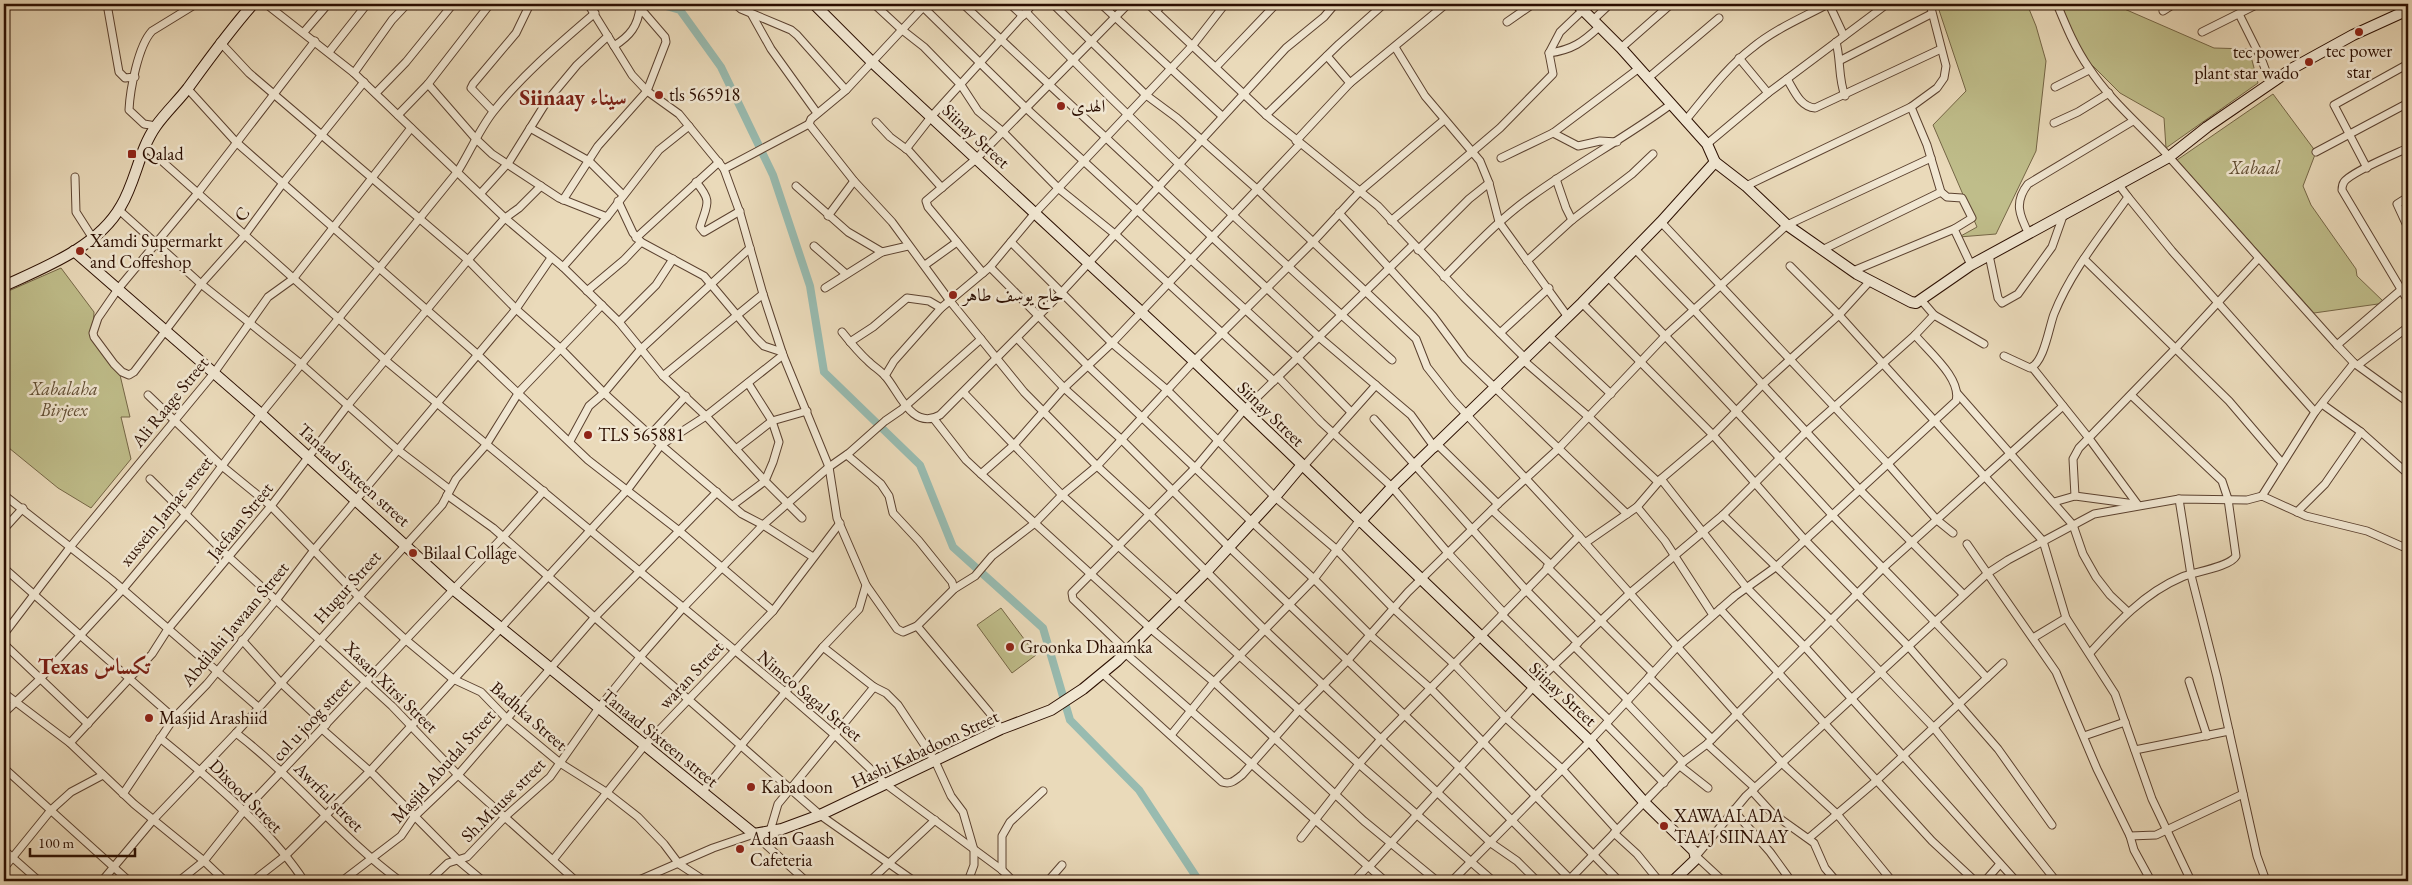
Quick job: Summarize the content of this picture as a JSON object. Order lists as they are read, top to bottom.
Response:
{
  "streets": {
    "street": [
      "Siinay Street",
      "C",
      "Ali Raage Street",
      "Tanaad Sixteen street",
      "xussein Jamac street",
      "Jacfaan Street",
      "Hugur Street",
      "Abdilahi Jawaan Street",
      "waran Street",
      "Xasan Xirsi Street",
      "Nimco Sagal Street",
      "Badhka Street",
      "col u joog street",
      "Hashi Kabadoon Street",
      "Masjid Abudal Street",
      "Dixood Street",
      "Awrful street",
      "Sh.Muuse street"
    ]
  },
  "crossings": [
    ["Siinay Street", "Hashi Kabadoon Street"],
    ["C", "Tanaad Sixteen street"],
    ["C", "Nimco Sagal Street"],
    ["Ali Raage Street", "Tanaad Sixteen street"],
    ["Ali Raage Street", "Nimco Sagal Street"],
    ["Ali Raage Street", "Badhka Street"],
    ["Tanaad Sixteen street", "xussein Jamac street"],
    ["Tanaad Sixteen street", "Jacfaan Street"],
    ["Tanaad Sixteen street", "Hugur Street"],
    ["Tanaad Sixteen street", "Abdilahi Jawaan Street"],
    ["Tanaad Sixteen street", "waran Street"],
    ["Tanaad Sixteen street", "col u joog street"],
    ["Tanaad Sixteen street", "Hashi Kabadoon Street"],
    ["Tanaad Sixteen street", "Masjid Abudal Street"],
    ["Tanaad Sixteen street", "Sh.Muuse street"],
    ["xussein Jamac street", "Xasan Xirsi Street"],
    ["xussein Jamac street", "Nimco Sagal Street"],
    ["xussein Jamac street", "Badhka Street"],
    ["Jacfaan Street", "Xasan Xirsi Street"],
    ["Jacfaan Street", "Nimco Sagal Street"],
    ["Jacfaan Street", "Badhka Street"],
    ["Hugur Street", "Xasan Xirsi Street"],
    ["Hugur Street", "Nimco Sagal Street"],
    ["Hugur Street", "Badhka Street"],
    ["Hugur Street", "Dixood Street"],
    ["Hugur Street", "Awrful street"],
    ["Abdilahi Jawaan Street", "Xasan Xirsi Street"],
    ["Abdilahi Jawaan Street", "Nimco Sagal Street"],
    ["Abdilahi Jawaan Street", "Badhka Street"],
    ["Abdilahi Jawaan Street", "Dixood Street"],
    ["waran Street", "Xasan Xirsi Street"],
    ["waran Street", "Nimco Sagal Street"],
    ["waran Street", "Badhka Street"],
    ["Xasan Xirsi Street", "col u joog street"],
    ["Xasan Xirsi Street", "Masjid Abudal Street"],
    ["Xasan Xirsi Street", "Sh.Muuse street"],
    ["Nimco Sagal Street", "col u joog street"],
    ["Nimco Sagal Street", "Hashi Kabadoon Street"],
    ["Nimco Sagal Street", "Masjid Abudal Street"],
    ["Nimco Sagal Street", "Sh.Muuse street"],
    ["Badhka Street", "col u joog street"],
    ["Badhka Street", "Hashi Kabadoon Street"],
    ["Badhka Street", "Masjid Abudal Street"],
    ["Badhka Street", "Sh.Muuse street"],
    ["col u joog street", "Dixood Street"],
    ["col u joog street", "Awrful street"],
    ["Masjid Abudal Street", "Awrful street"]
  ],
  "districts": ["Siinaay سيناء", "Texas تكساس"],
  "parks": ["Xabaal", "Xabalaha Birjeex"],
  "places": {
    "other": [
      "tec power star",
      "tec power plant star wado",
      "tls 565918",
      "الهدى",
      "Xamdi Supermarkt and Coffeshop",
      "حاج يوسف طاهر",
      "TLS 565881",
      "Bilaal Collage",
      "Groonka Dhaamka",
      "Masjid Arashiid",
      "Kabadoon",
      "XAWAALADA TAAJ SIINAAY",
      "Adan Gaash Cafeteria"
    ],
    "transit": ["Qalad"]
  },
  "scale_bar": "100 m"
}
